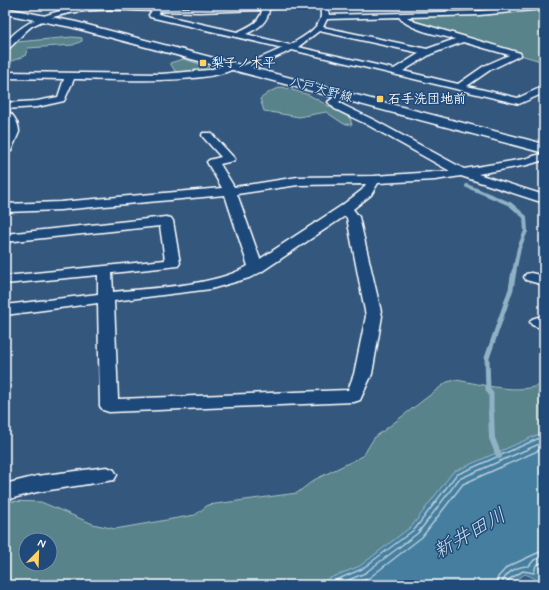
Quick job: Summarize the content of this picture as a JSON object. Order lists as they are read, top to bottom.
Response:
{
  "streets": {
    "main road": ["八戸大野線"]
  },
  "water": ["新井田川"],
  "places": {
    "transit": ["梨子ノ木平", "石手洗団地前"]
  },
  "north": "top right"
}
